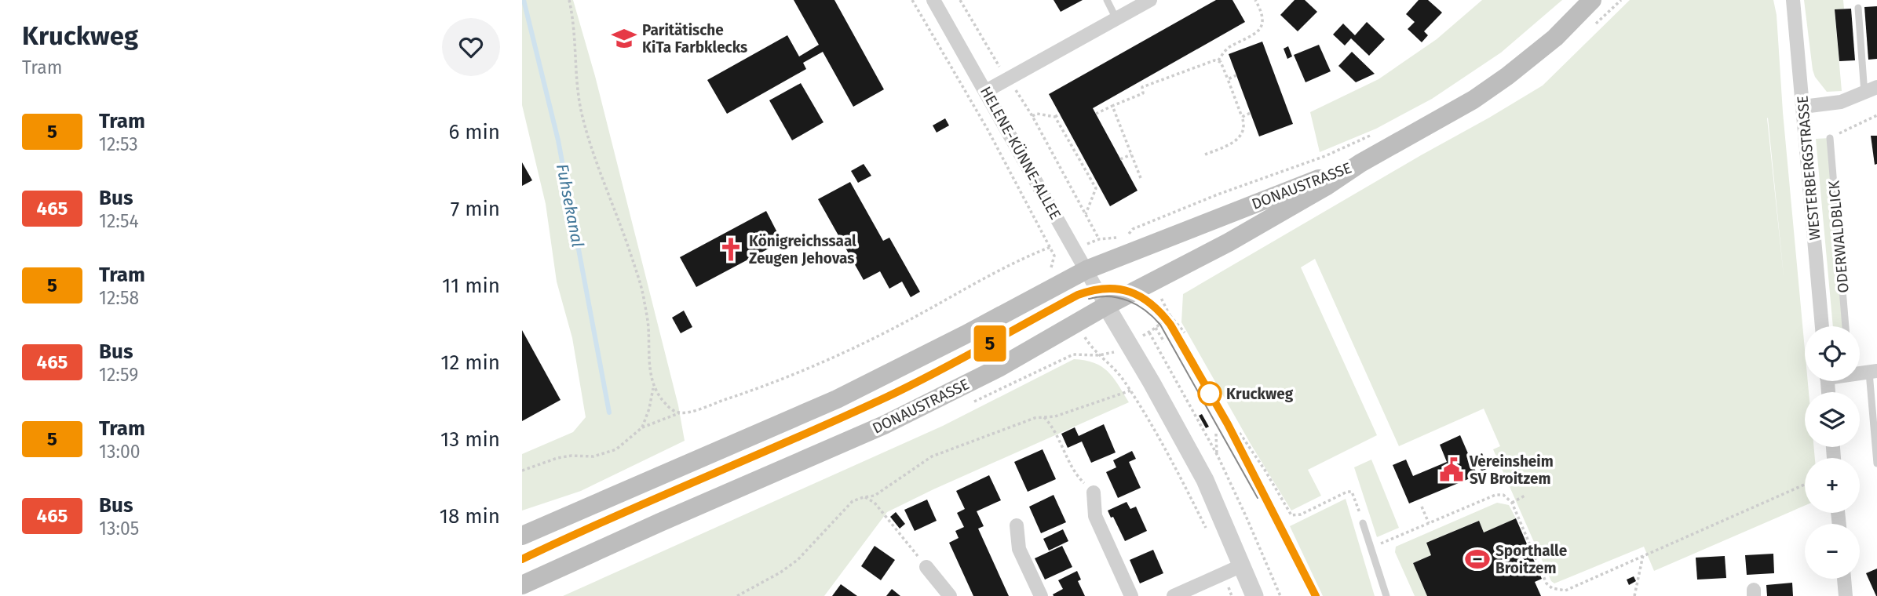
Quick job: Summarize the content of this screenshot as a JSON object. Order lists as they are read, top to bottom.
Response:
{
  "streets": {
    "main road": ["DONAUSTRASSE"],
    "street": ["HELENE-KÜNNE-ALLEE", "WESTERBERGSTRASSE"],
    "lane": ["ODERWALDBLICK"]
  },
  "crossings": [
    ["HELENE-KÜNNE-ALLEE", "DONAUSTRASSE"]
  ],
  "water": ["Fuhsekanal"],
  "places": {
    "school or university": ["Paritätische KiTa Farbklecks"],
    "church": ["Königreichssaal Zeugen Jehovas"],
    "other": ["Kruckweg"],
    "public building": ["Vereinsheim SV Broitzem"],
    "sports": ["Sporthalle Broitzem"]
  },
  "lines": ["tram line 5"],
  "page": {
    "heading": ["Kruckweg", "Tram"],
    "on_map": "5",
    "list": [
      {
        "mark": "5",
        "name": "Tram",
        "note": "12:53",
        "value": "6 min"
      },
      {
        "mark": "465",
        "name": "Bus",
        "note": "12:54",
        "value": "7 min"
      },
      {
        "mark": "5",
        "name": "Tram",
        "note": "12:58",
        "value": "11 min"
      },
      {
        "mark": "465",
        "name": "Bus",
        "note": "12:59",
        "value": "12 min"
      },
      {
        "mark": "5",
        "name": "Tram",
        "note": "13:00",
        "value": "13 min"
      },
      {
        "mark": "465",
        "name": "Bus",
        "note": "13:05",
        "value": "18 min"
      }
    ],
    "map_buttons": ["+", "−"]
  }
}
